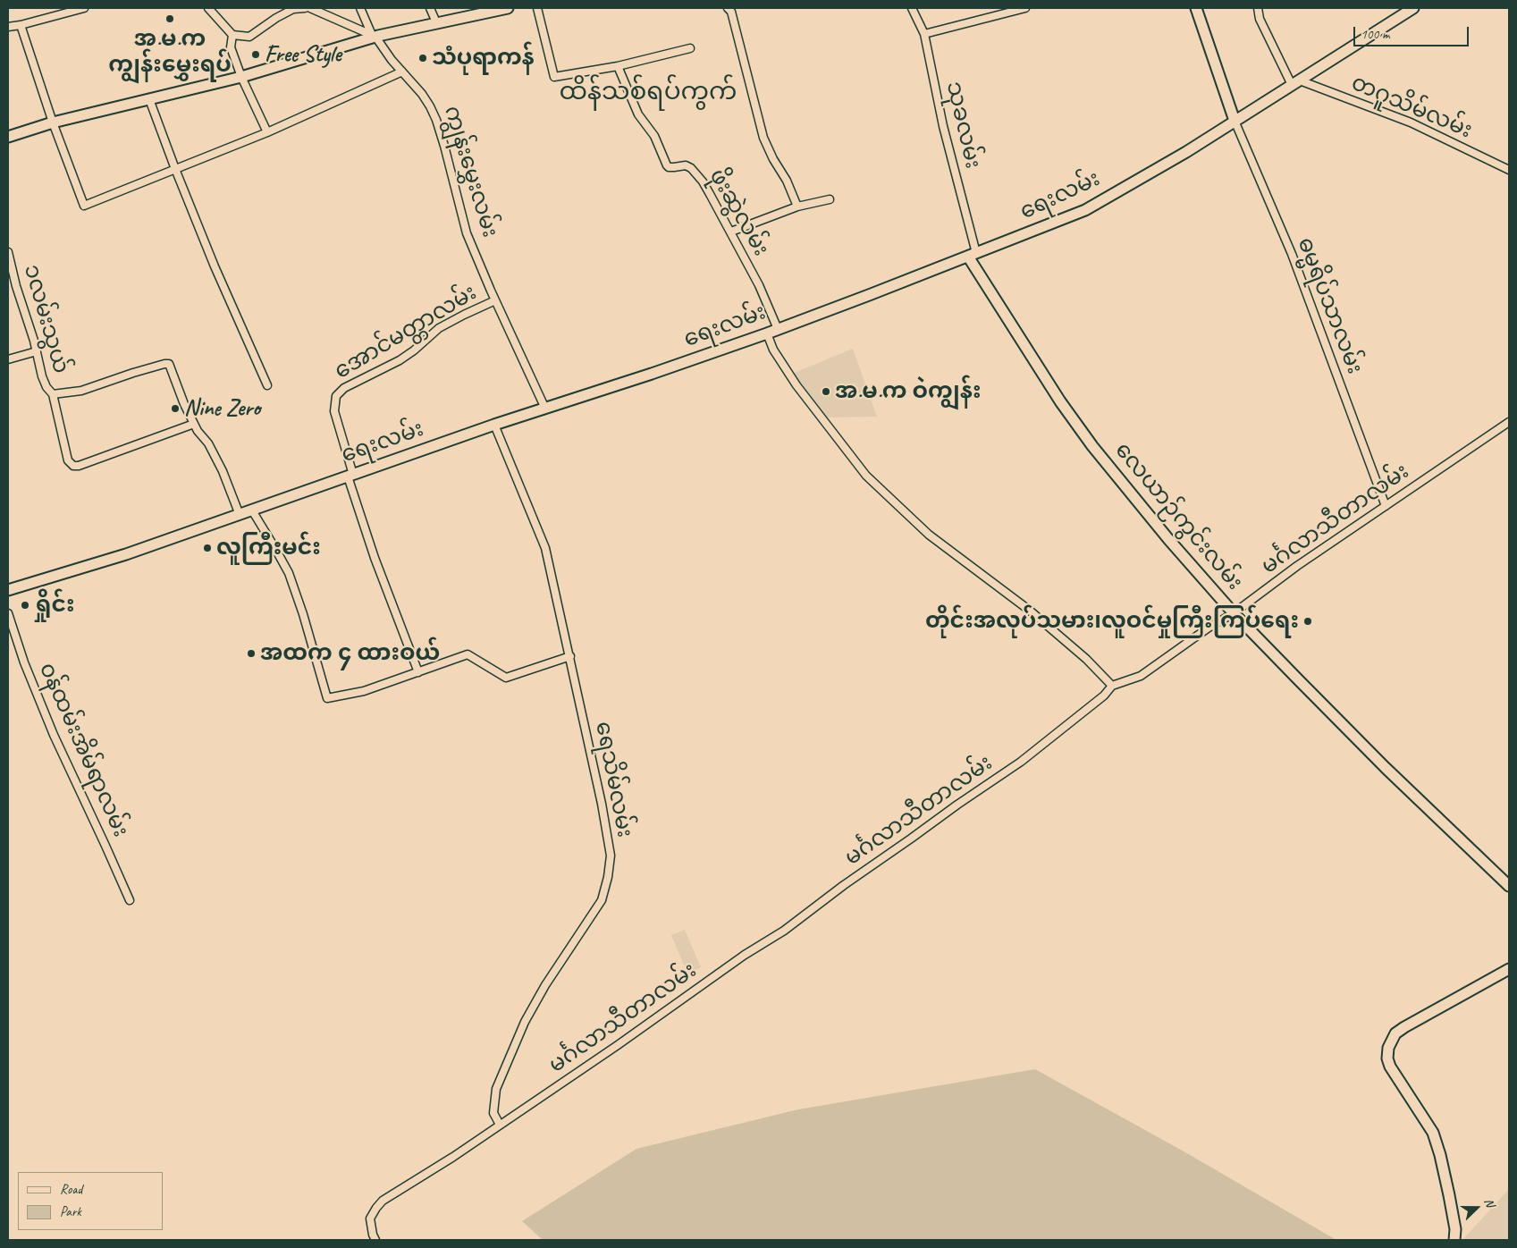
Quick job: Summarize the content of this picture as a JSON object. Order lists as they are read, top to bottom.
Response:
{
  "streets": {
    "street": [
      "တဂူသိမ်လမ်း",
      "သုခလမ်း",
      "ကျွန်းမွှေးလမ်း",
      "ရေးလမ်း",
      "ဖိုးဆွဲလမ်း",
      "ဓမ္မရိပ်သာလမ်း",
      "၁လမ်းသွယ်",
      "အောင်မတ္တာလမ်း",
      "လေယာဉ်ကွင်းလမ်း",
      "မင်္ဂလာသီတာလမ်း",
      "၀န်ထမ်းအိမ်ရာလမ်း",
      "ရေသိမ်လမ်း"
    ]
  },
  "crossings": [
    ["တဂူသိမ်လမ်း", "ရေးလမ်း"],
    ["သုခလမ်း", "ရေးလမ်း"],
    ["သုခလမ်း", "လေယာဉ်ကွင်းလမ်း"],
    ["ကျွန်းမွှေးလမ်း", "ရေးလမ်း"],
    ["ကျွန်းမွှေးလမ်း", "အောင်မတ္တာလမ်း"],
    ["ရေးလမ်း", "ဖိုးဆွဲလမ်း"],
    ["ရေးလမ်း", "ဓမ္မရိပ်သာလမ်း"],
    ["ရေးလမ်း", "အောင်မတ္တာလမ်း"],
    ["ရေးလမ်း", "လေယာဉ်ကွင်းလမ်း"],
    ["ရေးလမ်း", "ရေသိမ်လမ်း"],
    ["ဓမ္မရိပ်သာလမ်း", "မင်္ဂလာသီတာလမ်း"],
    ["လေယာဉ်ကွင်းလမ်း", "မင်္ဂလာသီတာလမ်း"],
    ["မင်္ဂလာသီတာလမ်း", "ရေသိမ်လမ်း"]
  ],
  "districts": ["ထိန်သစ်ရပ်ကွက်"],
  "places": [
    "အ.မ.က ကျွန်းမွှေးရပ်",
    "Free Style",
    "သံပုရာကန်",
    "အ.မ.က ဝဲကျွန်း",
    "Nine Zero",
    "လူကြီးမင်း",
    "ရှိုင်း",
    "တိုင်းအလုပ်သမား၊လူဝင်မှုကြီးကြပ်ရေး",
    "အထက ၄ ထားဝယ်"
  ],
  "legend": ["Road", "Park"],
  "scale_bar": "100 m",
  "north": "right"
}
